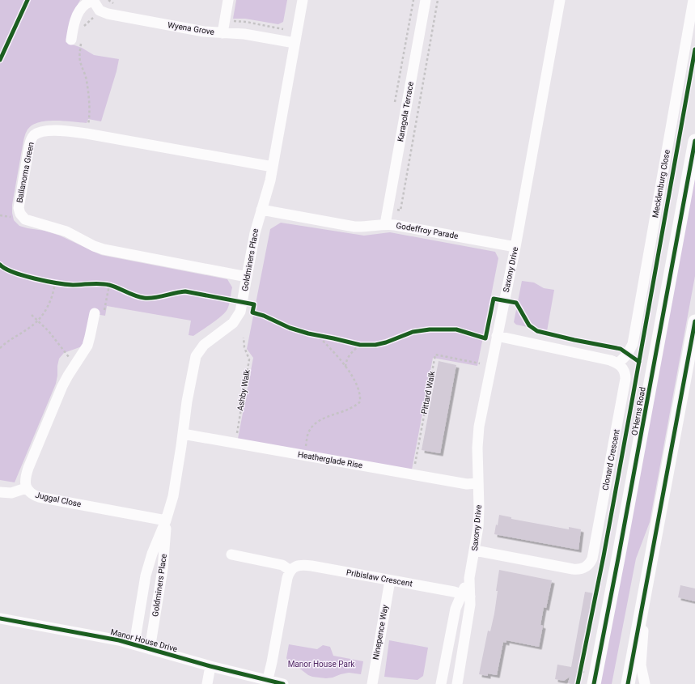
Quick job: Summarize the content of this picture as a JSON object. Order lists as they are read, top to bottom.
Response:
{
  "streets": {
    "main road": ["O'Herns Road"],
    "street": [
      "Wyena Grove",
      "Karagola Terrace",
      "Ballanoma Green",
      "Mecklenburg Close",
      "Godeffroy Parade",
      "Goldminers Place",
      "Saxony Drive",
      "Heatherglade Rise",
      "Clonard Crescent",
      "Juggal Close",
      "Pribislaw Crescent",
      "Ninepence Way",
      "Manor House Drive"
    ],
    "path": ["Ashby Walk", "Pittard Walk"]
  },
  "crossings": [
    ["Wyena Grove", "Goldminers Place"],
    ["Karagola Terrace", "Godeffroy Parade"],
    ["Ballanoma Green", "Goldminers Place"],
    ["Mecklenburg Close", "Clonard Crescent"],
    ["Godeffroy Parade", "Goldminers Place"],
    ["Godeffroy Parade", "Saxony Drive"],
    ["Goldminers Place", "Heatherglade Rise"],
    ["Goldminers Place", "Juggal Close"],
    ["Goldminers Place", "Manor House Drive"],
    ["Saxony Drive", "Heatherglade Rise"],
    ["Saxony Drive", "Clonard Crescent"],
    ["Saxony Drive", "Pribislaw Crescent"],
    ["Ashby Walk", "Heatherglade Rise"],
    ["Pittard Walk", "Heatherglade Rise"],
    ["Pribislaw Crescent", "Ninepence Way"]
  ],
  "parks": ["Manor House Park"]
}
